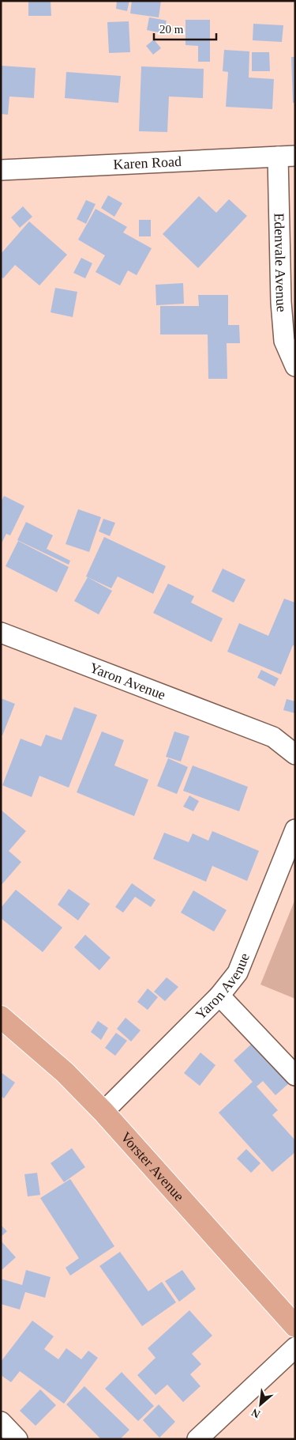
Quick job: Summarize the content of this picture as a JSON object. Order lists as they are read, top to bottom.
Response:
{
  "streets": {
    "main road": ["Vorster Avenue"],
    "street": ["Karen Road", "Edenvale Avenue", "Yaron Avenue"]
  },
  "crossings": [
    ["Karen Road", "Edenvale Avenue"],
    ["Yaron Avenue", "Vorster Avenue"]
  ],
  "scale_bar": "20 m",
  "north": "bottom left"
}
